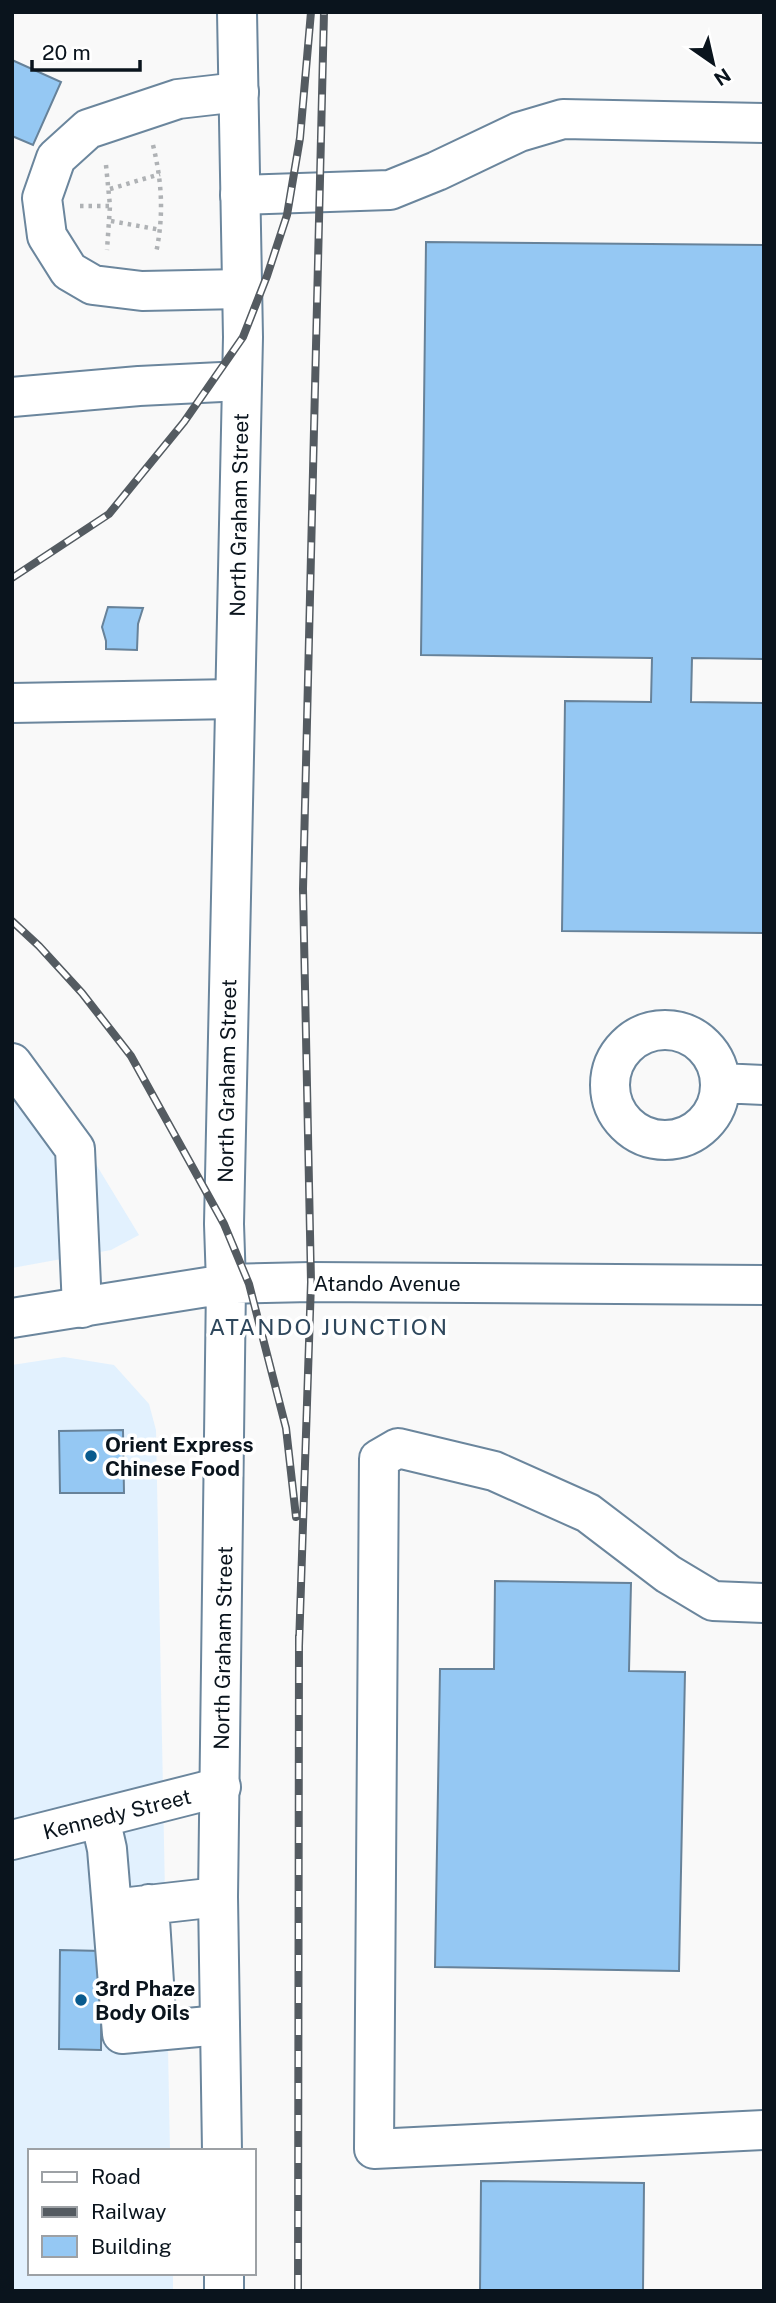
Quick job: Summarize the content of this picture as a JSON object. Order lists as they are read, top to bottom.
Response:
{
  "streets": {
    "main road": ["North Graham Street", "Atando Avenue", "Kennedy Street"]
  },
  "crossings": [
    ["North Graham Street", "Atando Avenue"],
    ["North Graham Street", "Kennedy Street"]
  ],
  "districts": ["ATANDO JUNCTION"],
  "places": ["Orient Express Chinese Food", "3rd Phaze Body Oils"],
  "legend": ["Road", "Railway", "Building"],
  "scale_bar": "20 m",
  "north": "bottom right"
}
